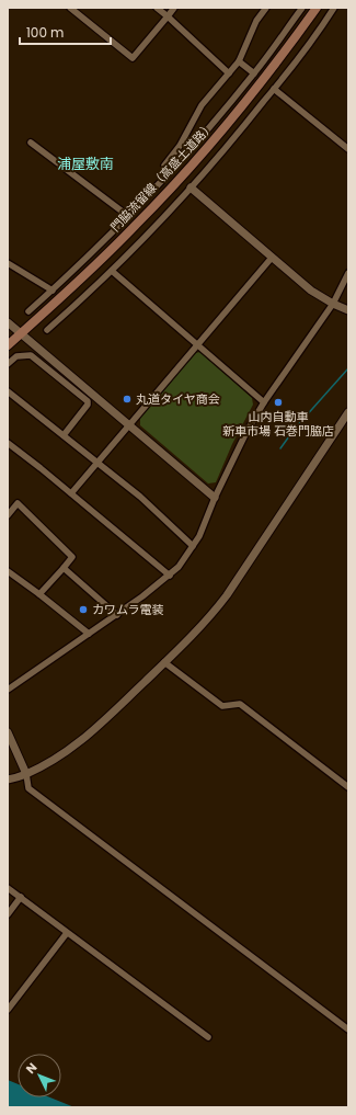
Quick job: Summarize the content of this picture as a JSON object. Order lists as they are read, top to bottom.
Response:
{
  "streets": {
    "main road": ["門脇流留線（高盛土道路）"]
  },
  "districts": ["浦屋敷南"],
  "places": ["丸道タイヤ商会", "山内自動車 新車市場 石巻門脇店", "カワムラ電装"],
  "scale_bar": "100 m",
  "north": "top left"
}
